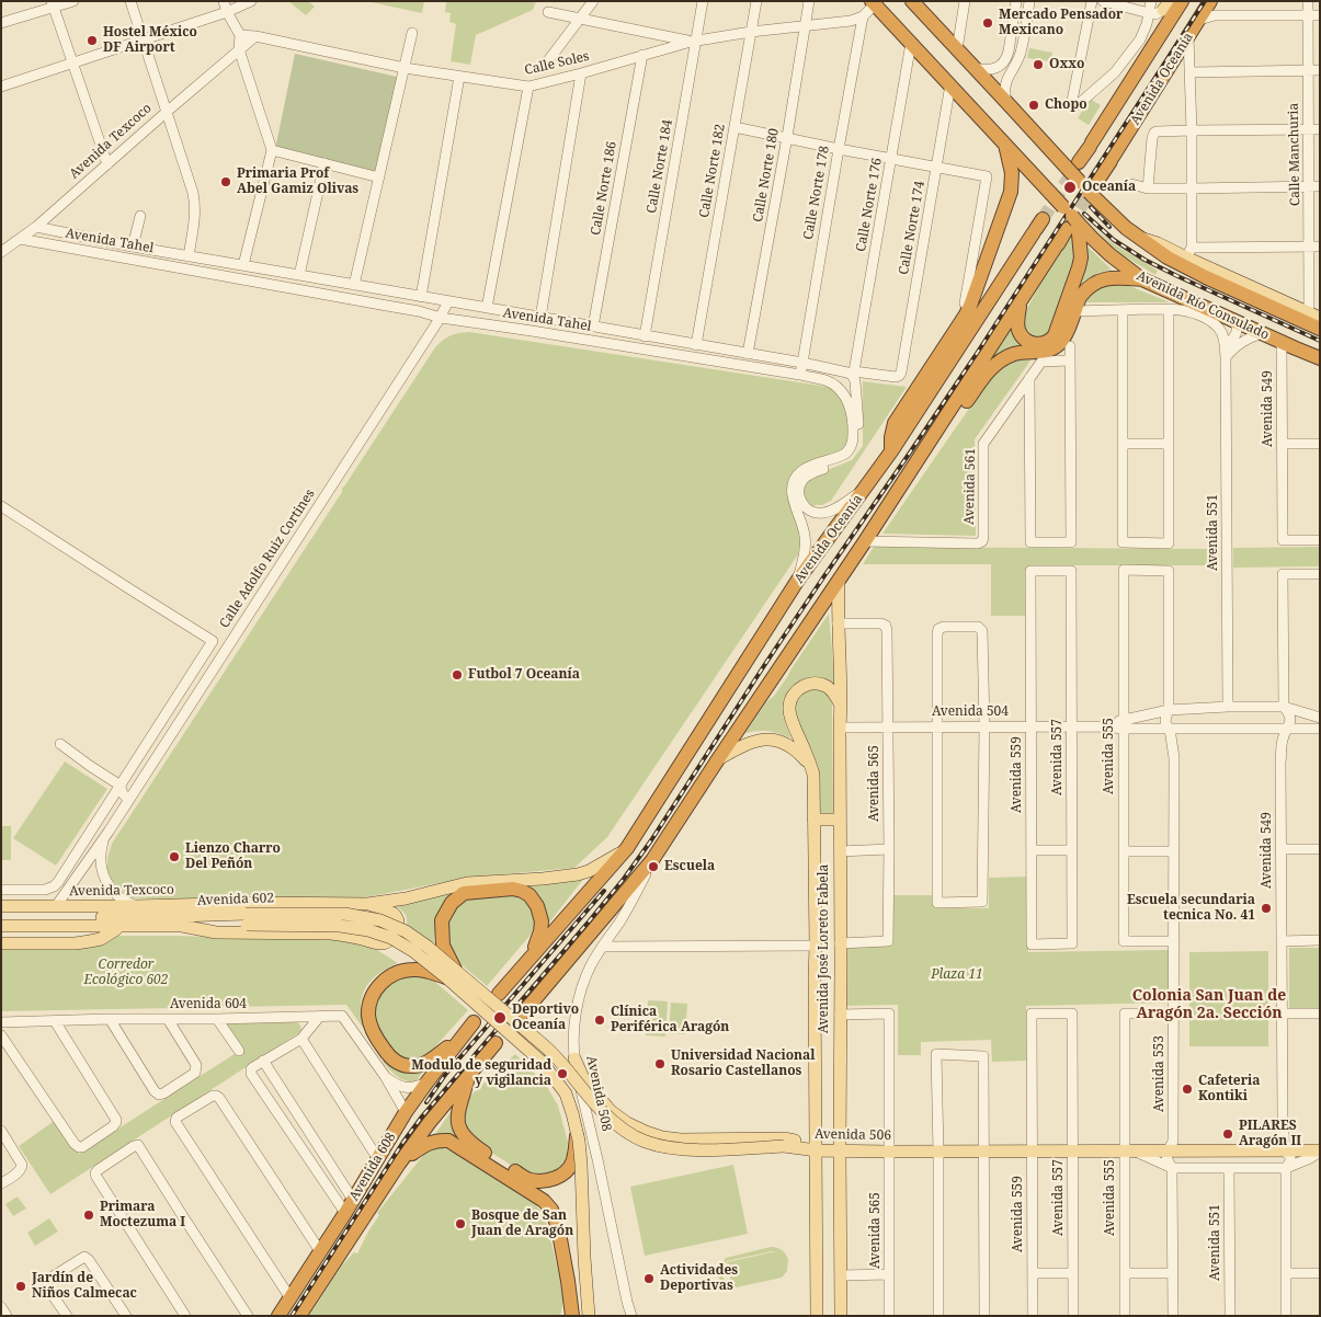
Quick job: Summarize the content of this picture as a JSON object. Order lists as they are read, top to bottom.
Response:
{
  "streets": {
    "highway": ["Avenida Oceanía", "Avenida Río Consulado", "Avenida 608"],
    "main road": [
      "Avenida Texcoco",
      "Avenida 602",
      "Avenida José Loreto Fabela",
      "Avenida 506"
    ],
    "street": [
      "Calle Soles",
      "Calle Manchuria",
      "Calle Norte 184",
      "Calle Norte 182",
      "Calle Norte 180",
      "Calle Norte 186",
      "Calle Norte 178",
      "Calle Norte 176",
      "Calle Norte 174",
      "Avenida Tahel",
      "Avenida 549",
      "Avenida 561",
      "Avenida 551",
      "Calle Adolfo Ruiz Cortines",
      "Avenida 504",
      "Avenida 555",
      "Avenida 557",
      "Avenida 559",
      "Avenida 565",
      "Avenida 604",
      "Avenida 553",
      "Avenida 508"
    ]
  },
  "crossings": [
    ["Calle Soles", "Avenida Texcoco"],
    ["Calle Soles", "Calle Norte 184"],
    ["Calle Soles", "Calle Norte 182"],
    ["Calle Soles", "Calle Norte 180"],
    ["Calle Soles", "Calle Norte 186"],
    ["Calle Soles", "Calle Norte 178"],
    ["Avenida Oceanía", "Avenida Texcoco"],
    ["Avenida Oceanía", "Avenida Tahel"],
    ["Avenida Texcoco", "Avenida Tahel"],
    ["Avenida Texcoco", "Calle Adolfo Ruiz Cortines"],
    ["Calle Norte 184", "Avenida Tahel"],
    ["Calle Norte 182", "Avenida Tahel"],
    ["Calle Norte 180", "Avenida Tahel"],
    ["Calle Norte 186", "Avenida Tahel"],
    ["Calle Norte 178", "Avenida Tahel"],
    ["Calle Norte 176", "Avenida Tahel"],
    ["Calle Norte 176", "Avenida Río Consulado"],
    ["Calle Norte 174", "Avenida Tahel"],
    ["Calle Norte 174", "Avenida Río Consulado"],
    ["Avenida Tahel", "Calle Adolfo Ruiz Cortines"],
    ["Avenida Río Consulado", "Avenida 549"],
    ["Avenida Río Consulado", "Avenida 551"],
    ["Avenida 549", "Avenida 504"],
    ["Avenida 549", "Avenida 506"],
    ["Avenida 551", "Avenida 504"],
    ["Avenida 504", "Avenida 555"],
    ["Avenida 504", "Avenida 557"],
    ["Avenida 504", "Avenida 559"],
    ["Avenida 504", "Avenida 565"],
    ["Avenida 504", "Avenida José Loreto Fabela"],
    ["Avenida 504", "Avenida 553"],
    ["Avenida 555", "Avenida 553"],
    ["Avenida 555", "Avenida 506"],
    ["Avenida 557", "Avenida 559"],
    ["Avenida 557", "Avenida 506"],
    ["Avenida 559", "Avenida 506"],
    ["Avenida 565", "Avenida José Loreto Fabela"],
    ["Avenida 565", "Avenida 506"],
    ["Avenida 602", "Avenida 506"],
    ["Avenida José Loreto Fabela", "Avenida 506"],
    ["Avenida 604", "Avenida 608"],
    ["Avenida 553", "Avenida 506"]
  ],
  "districts": ["Colonia San Juan de Aragón 2a. Sección"],
  "parks": ["Corredor Ecológico 602", "Plaza 11"],
  "places": [
    "Mercado Pensador Mexicano",
    "Hostel México DF Airport",
    "Oxxo",
    "Chopo",
    "Primaria Prof Abel Gamiz Olivas",
    "Oceanía",
    "Futbol 7 Oceanía",
    "Lienzo Charro Del Peñón",
    "Escuela",
    "Escuela secundaria tecnica No. 41",
    "Deportivo Oceanía",
    "Clínica Periférica Aragón",
    "Universidad Nacional Rosario Castellanos",
    "Modulo de seguridad y vigilancia",
    "Cafeteria Kontiki",
    "PILARES Aragón II",
    "Primara Moctezuma I",
    "Bosque de San Juan de Aragón",
    "Actividades Deportivas",
    "Jardín de Niños Calmecac"
  ]
}
